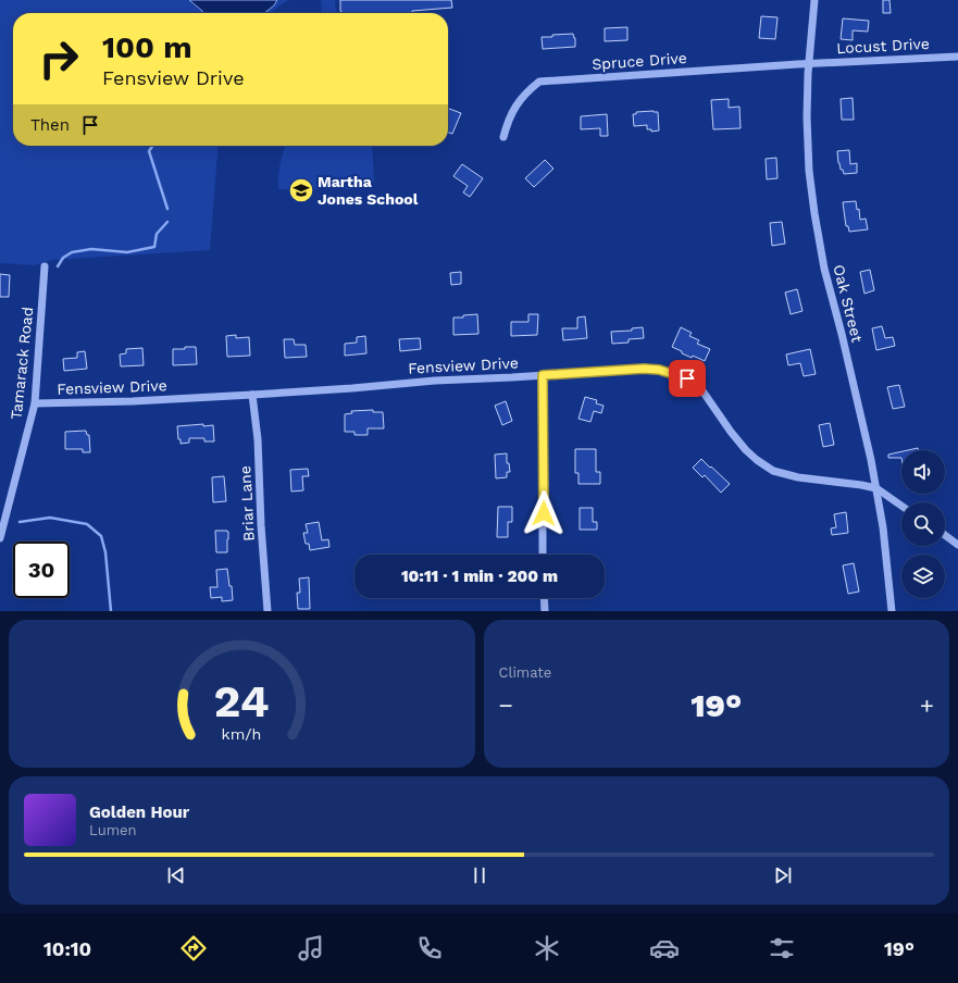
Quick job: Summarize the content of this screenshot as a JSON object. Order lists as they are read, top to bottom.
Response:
{
  "streets": {
    "street": [
      "Locust Drive",
      "Spruce Drive",
      "Oak Street",
      "Tamarack Road",
      "Fensview Drive",
      "Briar Lane"
    ]
  },
  "crossings": [
    ["Locust Drive", "Spruce Drive"],
    ["Locust Drive", "Oak Street"],
    ["Spruce Drive", "Oak Street"],
    ["Oak Street", "Fensview Drive"],
    ["Tamarack Road", "Fensview Drive"],
    ["Fensview Drive", "Briar Lane"]
  ],
  "places": {
    "school or university": ["Martha Jones School"]
  },
  "page": {
    "turn": ["100 m", "Fensview Drive"],
    "then": "Then",
    "limit": "30",
    "trip": "10:11 · 1 min · 200 m",
    "tile": "Climate",
    "heat": ["−", "19°", "+"],
    "song": ["Golden Hour", "Lumen"],
    "tabs": ["10:10", "19°"],
    "gauge": ["24", "km/h"]
  }
}
